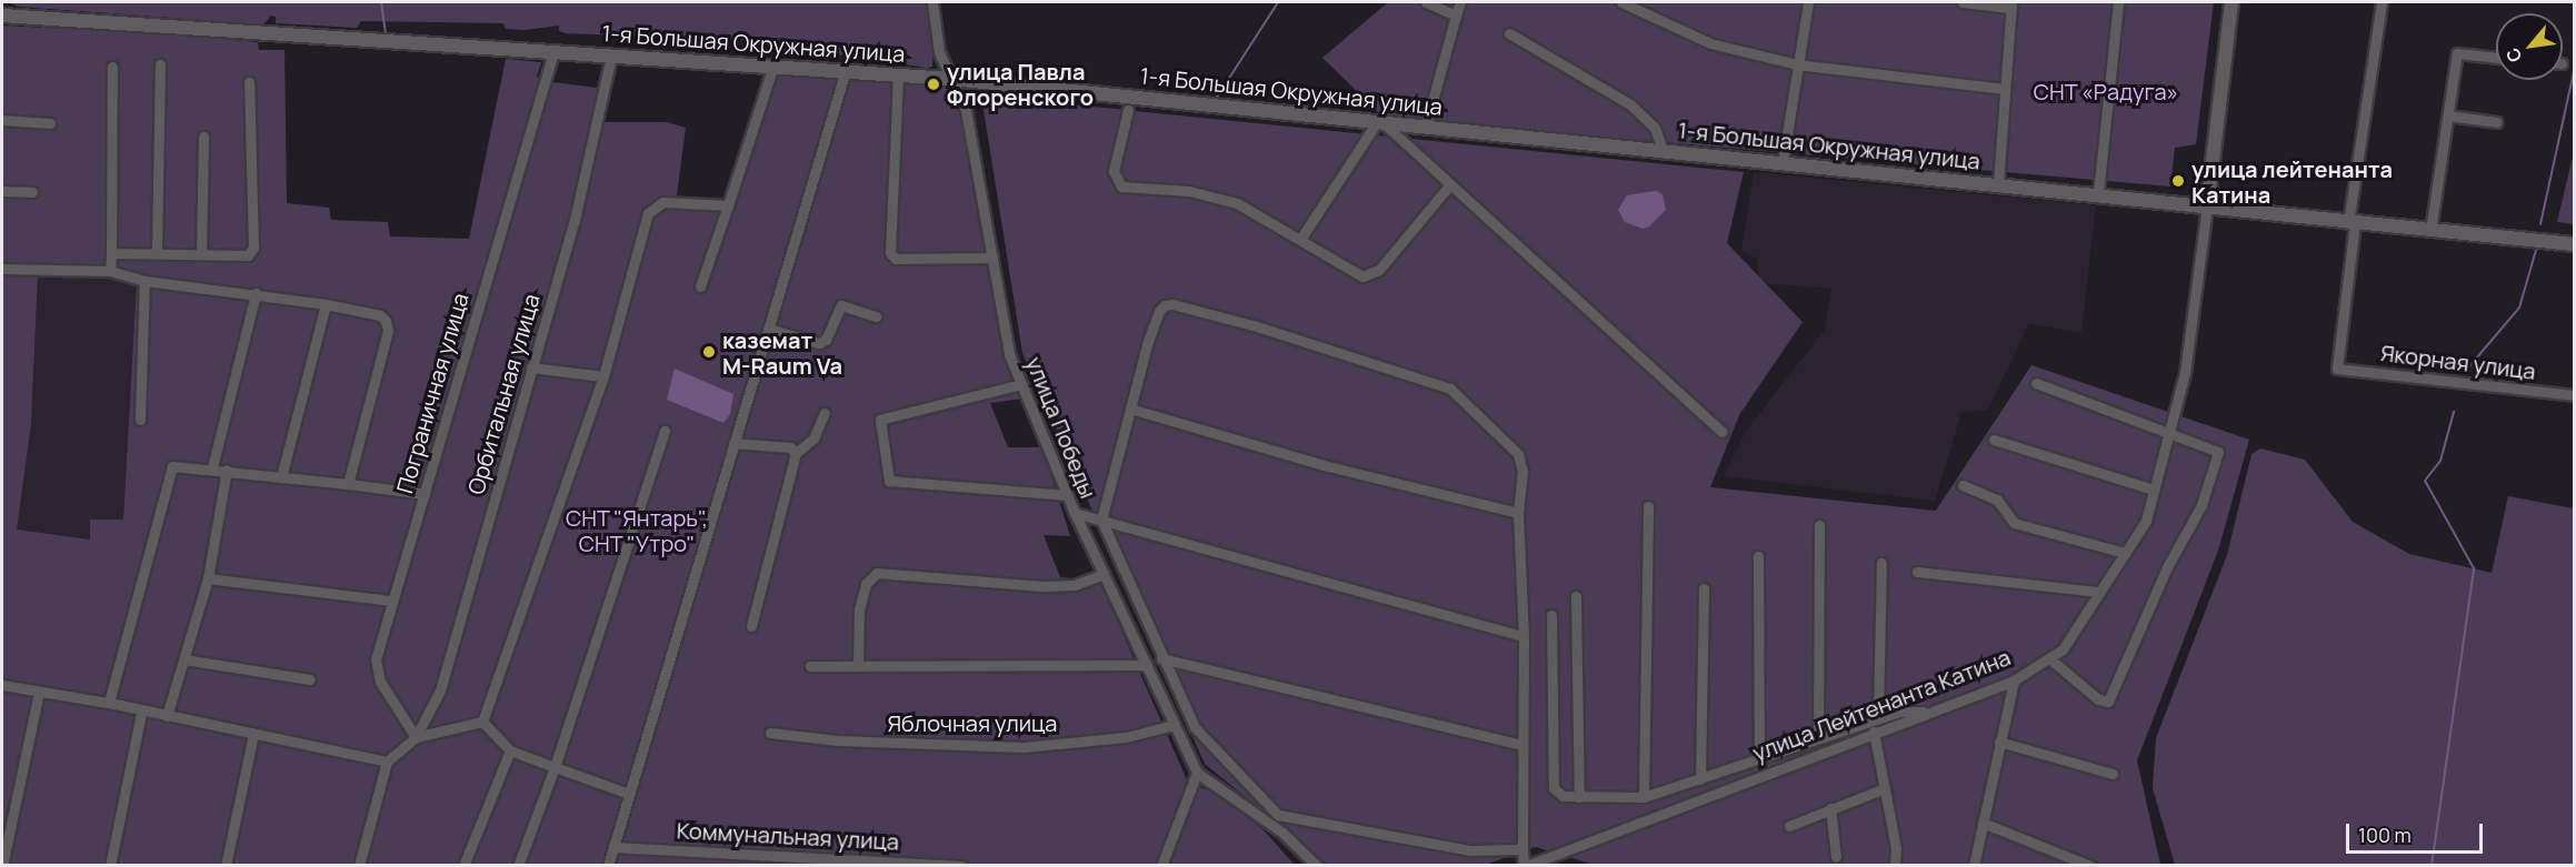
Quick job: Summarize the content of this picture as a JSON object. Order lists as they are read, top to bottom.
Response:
{
  "streets": {
    "street": [
      "1-я Большая Окружная улица",
      "Якорная улица",
      "Пограничная улица",
      "Орбитальная улица",
      "улица Победы",
      "улица Лейтенанта Катина",
      "Яблочная улица",
      "Коммунальная улица"
    ]
  },
  "crossings": [
    ["1-я Большая Окружная улица", "Якорная улица"],
    ["1-я Большая Окружная улица", "Пограничная улица"],
    ["1-я Большая Окружная улица", "Орбитальная улица"],
    ["1-я Большая Окружная улица", "улица Победы"],
    ["1-я Большая Окружная улица", "улица Лейтенанта Катина"],
    ["Пограничная улица", "Орбитальная улица"],
    ["улица Победы", "Яблочная улица"]
  ],
  "parks": ["СНТ «Радуга»", "СНТ \"Янтарь\", СНТ \"Утро\""],
  "places": ["улица Павла Флоренского", "улица лейтенанта Катина", "каземат M-Raum Va"],
  "scale_bar": "100 m",
  "north": "bottom left"
}
